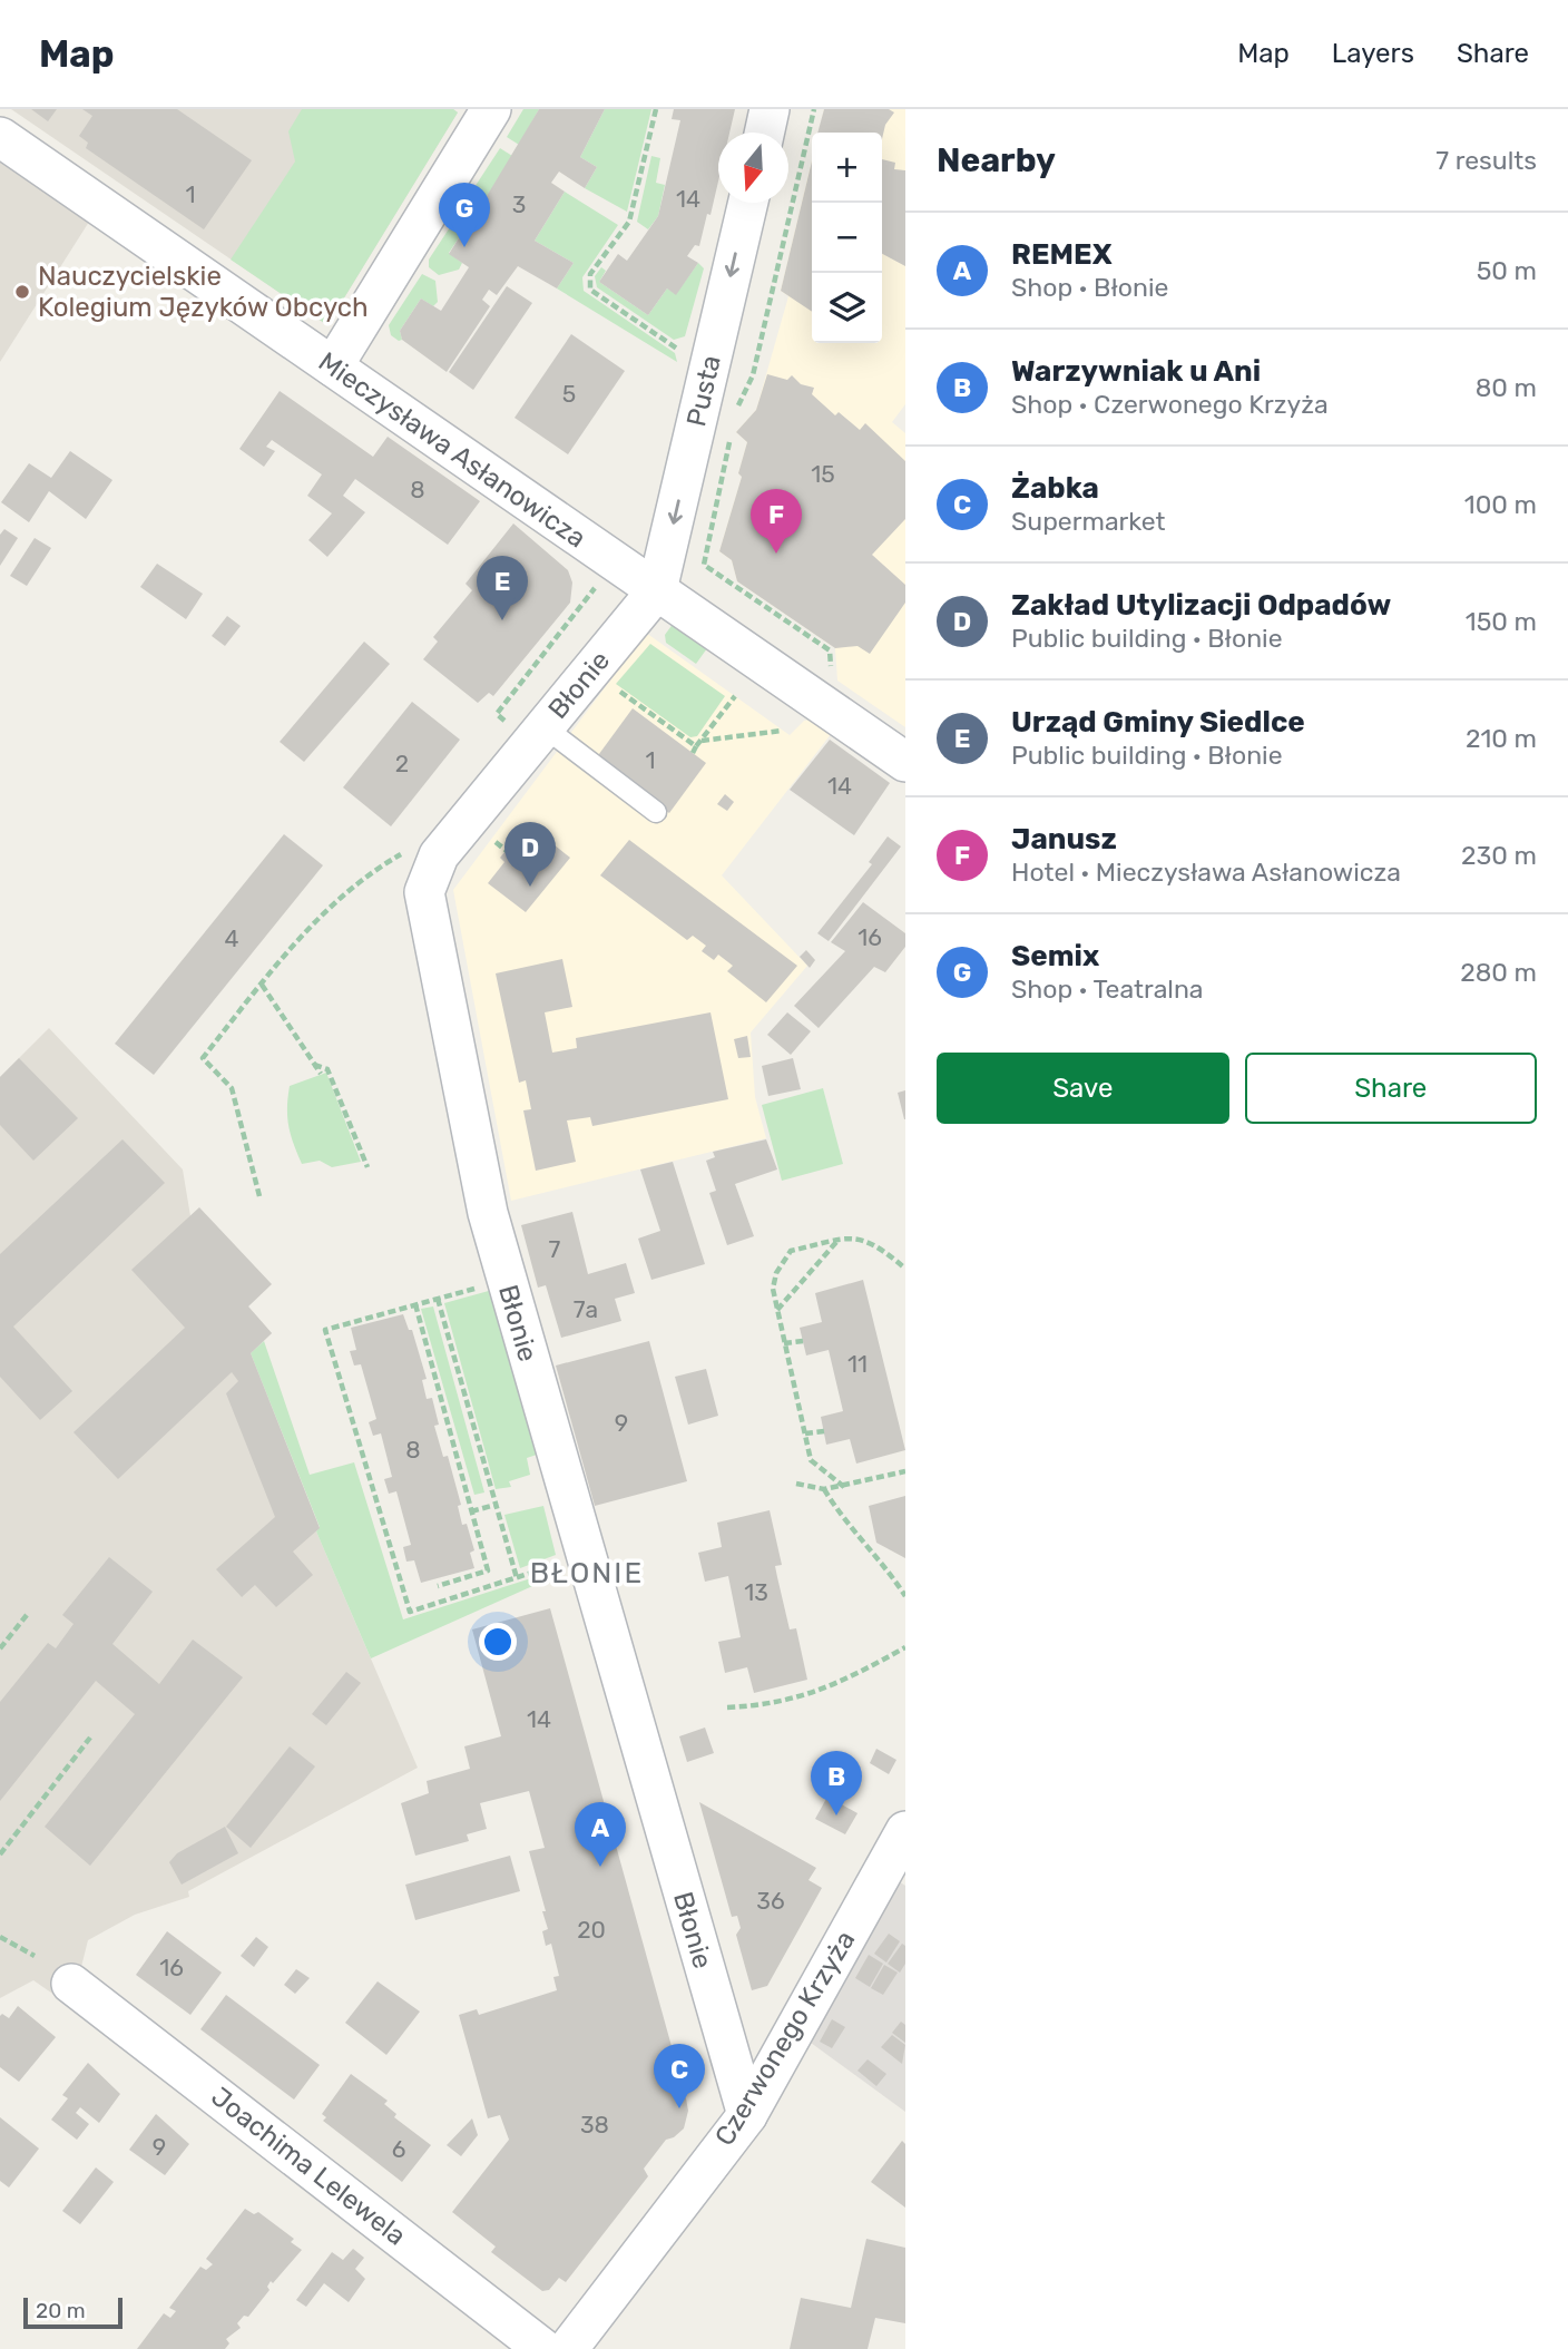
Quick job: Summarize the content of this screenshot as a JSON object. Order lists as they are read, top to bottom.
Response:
{
  "streets": {
    "street": [
      "Pusta",
      "Mieczysława Asłanowicza",
      "Błonie",
      "Czerwonego Krzyża",
      "Joachima Lelewela"
    ]
  },
  "crossings": [
    ["Pusta", "Mieczysława Asłanowicza"],
    ["Pusta", "Błonie"],
    ["Mieczysława Asłanowicza", "Błonie"],
    ["Błonie", "Czerwonego Krzyża"]
  ],
  "districts": ["BŁONIE"],
  "places": ["Nauczycielskie Kolegium Języków Obcych"],
  "house_numbers": [
    "1",
    "14",
    "3",
    "5",
    "15",
    "8",
    "1",
    "2",
    "14",
    "16",
    "4",
    "7",
    "7a",
    "11",
    "9",
    "8",
    "13",
    "14",
    "36",
    "20",
    "16",
    "38",
    "9",
    "6"
  ],
  "scale_bar": "20 m",
  "north": "bottom",
  "page": {
    "header": "Map",
    "nav": ["Map", "Layers", "Share"],
    "heading": ["Nearby", "7 results"],
    "map_buttons": ["+", "−"],
    "pins": [
      "G",
      "F",
      "E",
      "D",
      "B",
      "A",
      "C"
    ],
    "list": [
      {
        "mark": "A",
        "name": "REMEX",
        "note": "Shop · Błonie",
        "value": "50 m"
      },
      {
        "mark": "B",
        "name": "Warzywniak u Ani",
        "note": "Shop · Czerwonego Krzyża",
        "value": "80 m"
      },
      {
        "mark": "C",
        "name": "Żabka",
        "note": "Supermarket",
        "value": "100 m"
      },
      {
        "mark": "D",
        "name": "Zakład Utylizacji Odpadów",
        "note": "Public building · Błonie",
        "value": "150 m"
      },
      {
        "mark": "E",
        "name": "Urząd Gminy Siedlce",
        "note": "Public building · Błonie",
        "value": "210 m"
      },
      {
        "mark": "F",
        "name": "Janusz",
        "note": "Hotel · Mieczysława Asłanowicza",
        "value": "230 m"
      },
      {
        "mark": "G",
        "name": "Semix",
        "note": "Shop · Teatralna",
        "value": "280 m"
      }
    ],
    "buttons": ["Save", "Share"],
    "scale": "20 m"
  }
}
